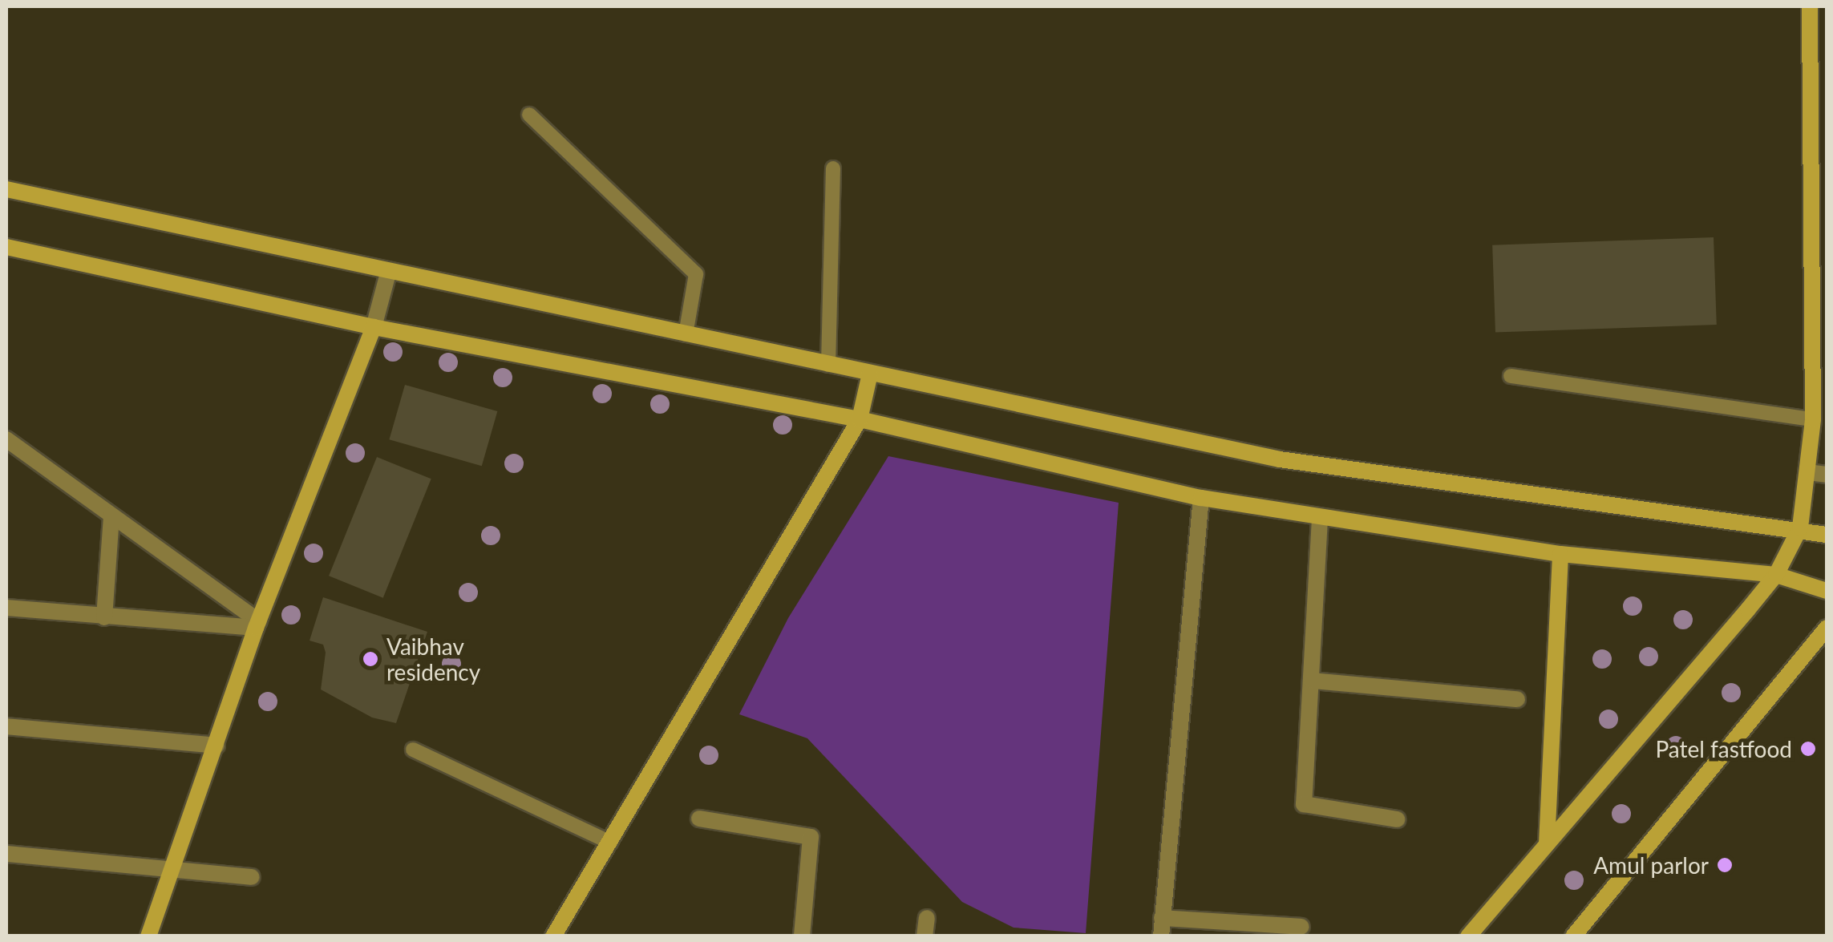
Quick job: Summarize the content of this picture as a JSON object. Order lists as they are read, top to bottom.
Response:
{
  "places": ["Vaibhav residency", "Patel fastfood", "Amul parlor"]
}
